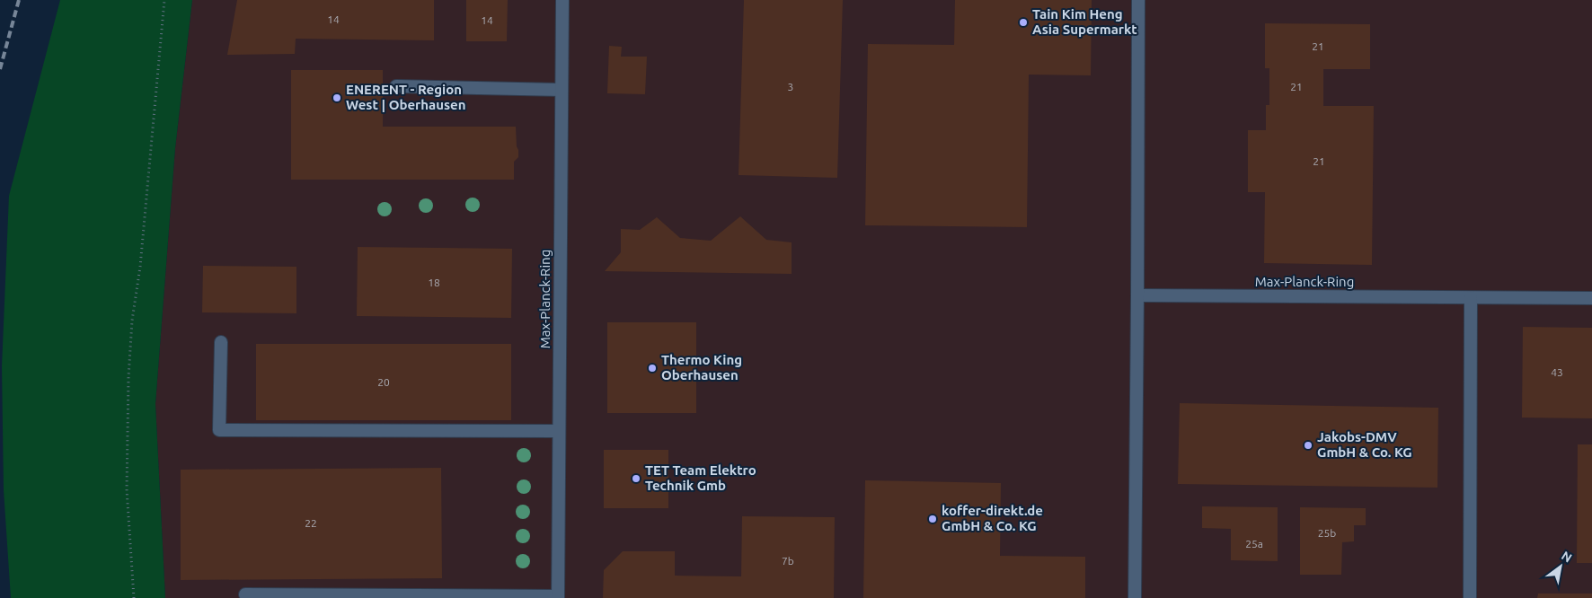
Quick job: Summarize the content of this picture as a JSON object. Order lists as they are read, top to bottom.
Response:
{
  "streets": {
    "street": ["Max-Planck-Ring"]
  },
  "places": [
    "Tain Kim Heng Asia Supermarkt",
    "ENERENT - Region West | Oberhausen",
    "Thermo King Oberhausen",
    "Jakobs-DMV GmbH & Co. KG",
    "TET Team Elektro Technik Gmb",
    "koffer-direkt.de GmbH & Co. KG"
  ],
  "house_numbers": [
    "14",
    "14",
    "21",
    "3",
    "21",
    "21",
    "18",
    "43",
    "20",
    "22",
    "25b",
    "25a",
    "7b"
  ],
  "north": "top right"
}
